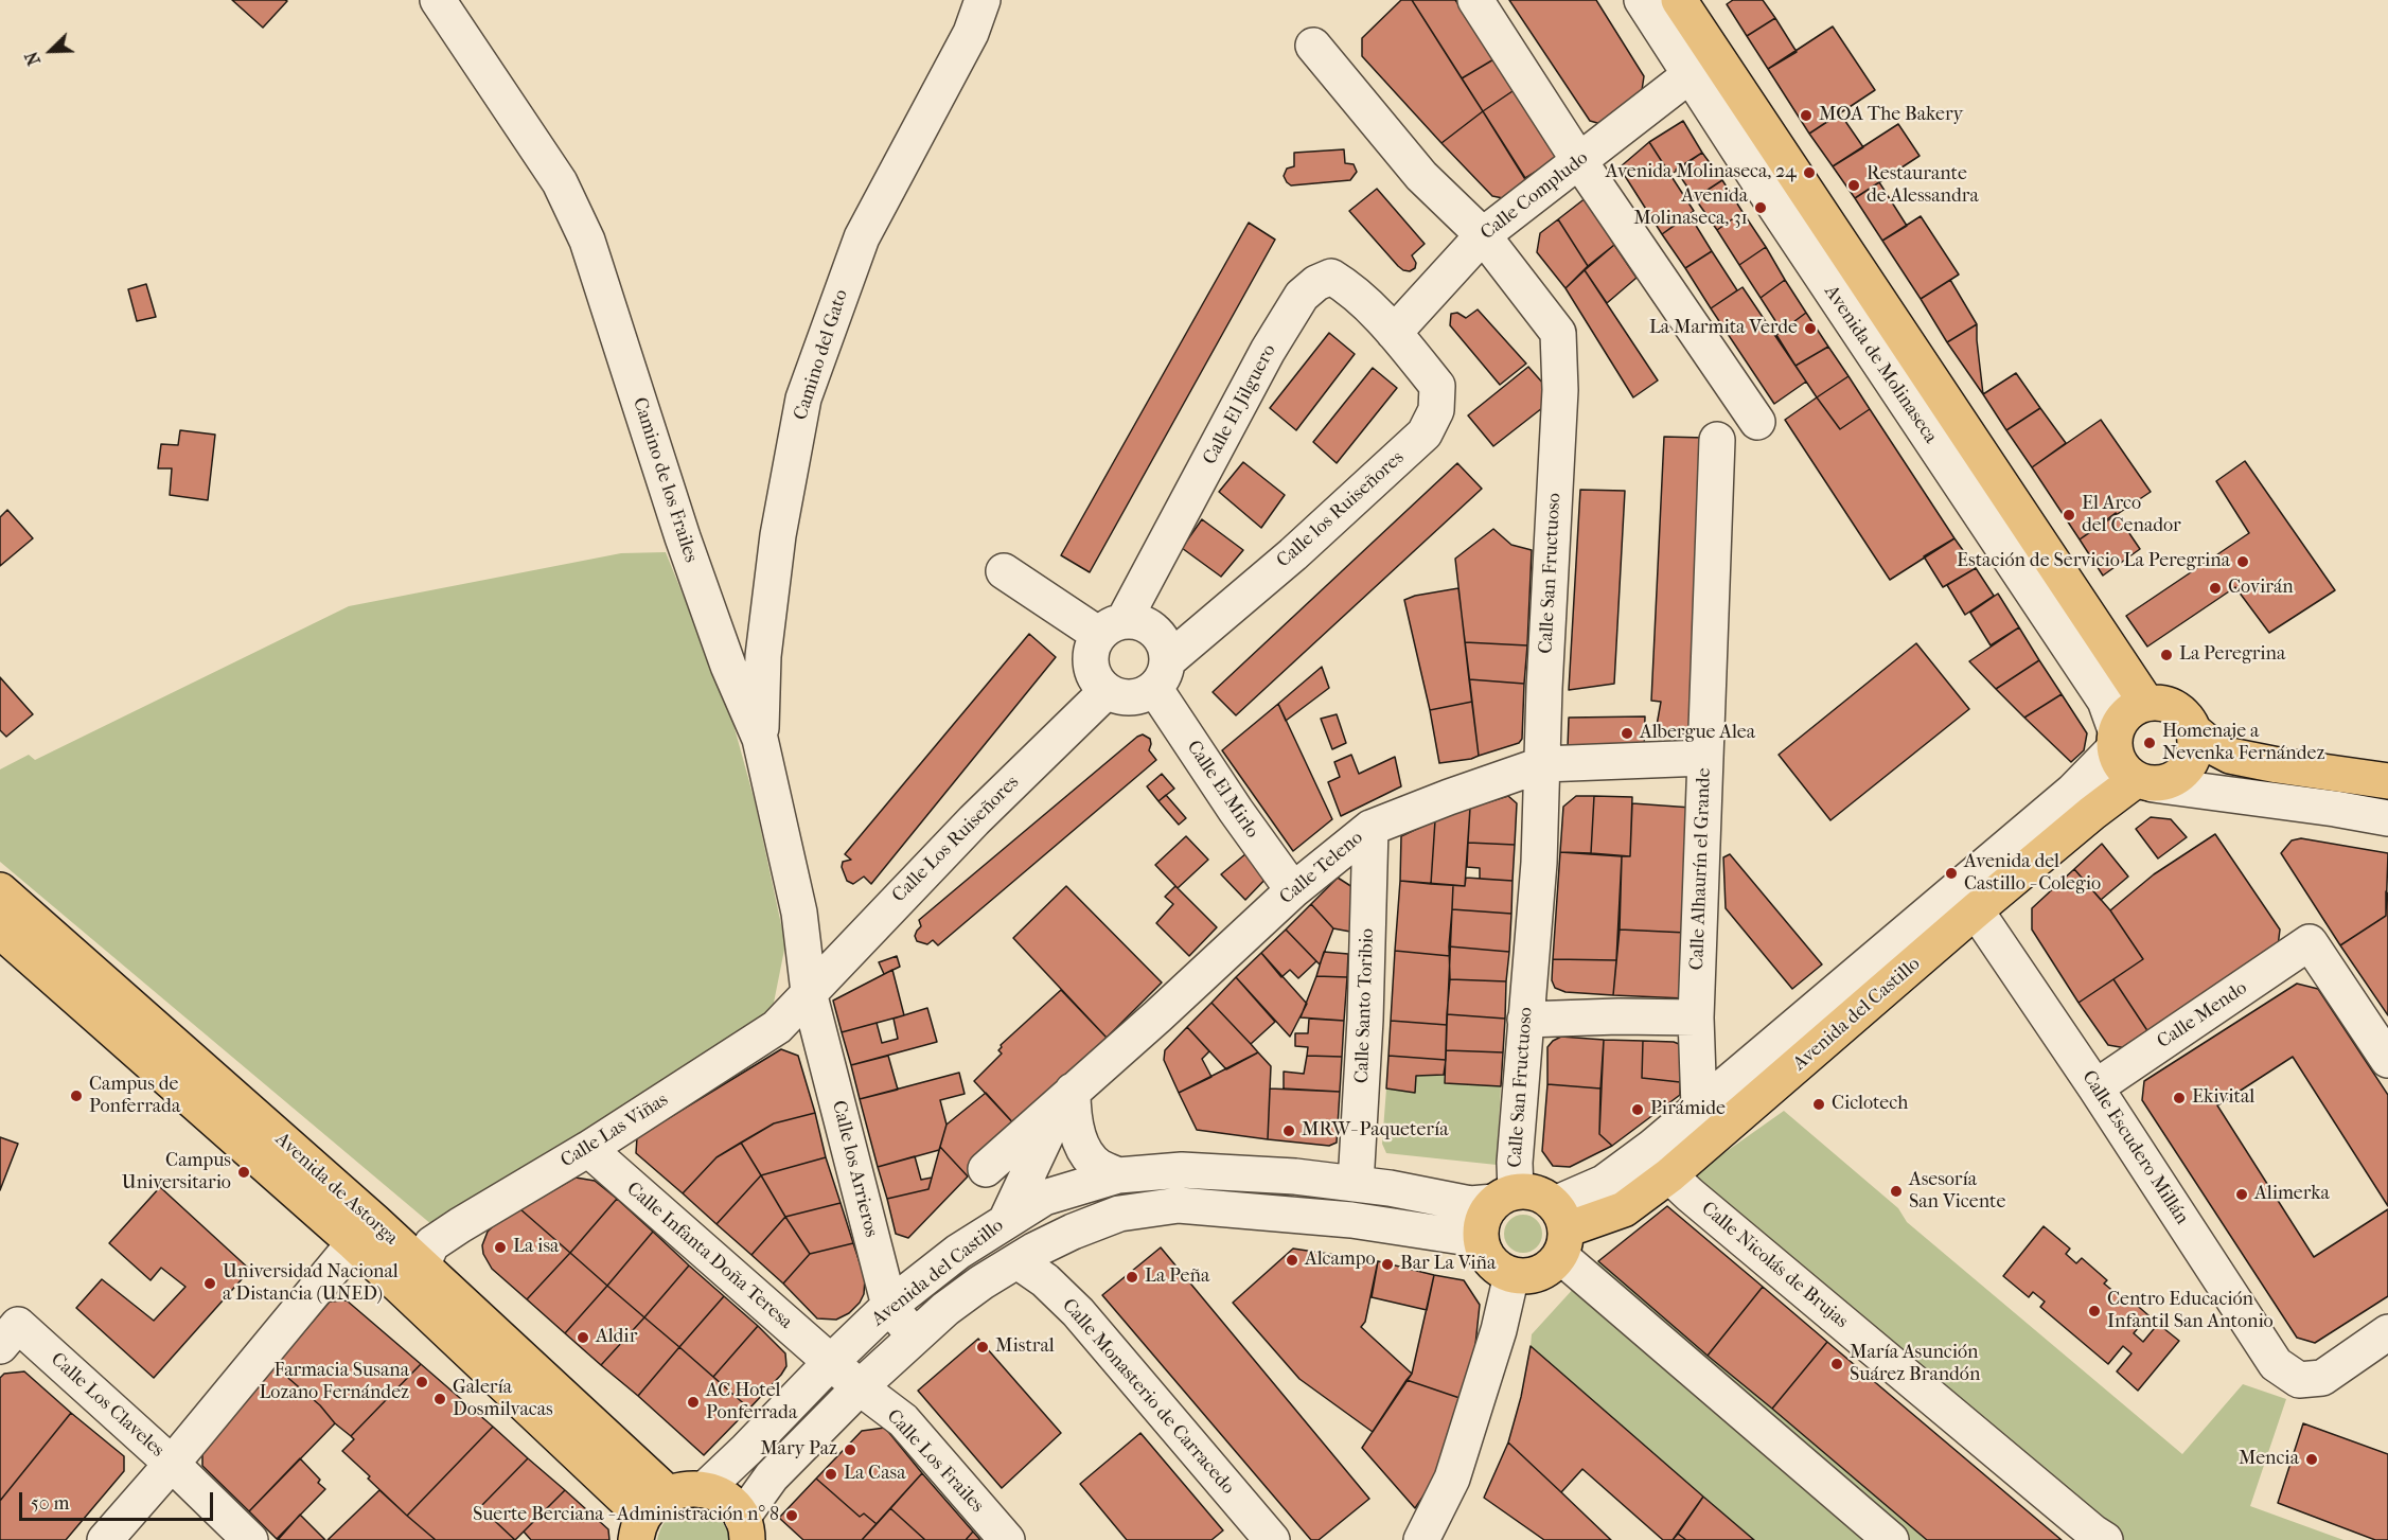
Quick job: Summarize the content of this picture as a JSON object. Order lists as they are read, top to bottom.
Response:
{
  "streets": {
    "main road": ["Avenida de Molinaseca", "Avenida del Castillo", "Avenida de Astorga"],
    "street": [
      "Calle Compludo",
      "Camino del Gato",
      "Calle El Jilguero",
      "Camino de los Frailes",
      "Calle los Ruiseñores",
      "Calle San Fructuoso",
      "Calle El Mirlo",
      "Calle Los Ruiseñores",
      "Calle Teleno",
      "Calle Alhaurín el Grande",
      "Calle Santo Toribio",
      "Calle Mendo",
      "Calle Las Viñas",
      "Calle Escudero Millán",
      "Calle los Arrieros",
      "Calle Infanta Doña Teresa",
      "Calle Nicolás de Brujas",
      "Calle Monasterio de Carracedo",
      "Calle Los Claveles",
      "Calle Los Frailes"
    ]
  },
  "crossings": [
    ["Calle Compludo", "Avenida de Molinaseca"],
    ["Calle Compludo", "Calle El Jilguero"],
    ["Calle Compludo", "Calle los Ruiseñores"],
    ["Calle Compludo", "Calle San Fructuoso"],
    ["Camino del Gato", "Camino de los Frailes"],
    ["Avenida de Molinaseca", "Avenida del Castillo"],
    ["Calle El Jilguero", "Calle los Ruiseñores"],
    ["Calle El Jilguero", "Calle El Mirlo"],
    ["Calle El Jilguero", "Calle Los Ruiseñores"],
    ["Camino de los Frailes", "Calle Los Ruiseñores"],
    ["Camino de los Frailes", "Calle Las Viñas"],
    ["Camino de los Frailes", "Calle los Arrieros"],
    ["Calle los Ruiseñores", "Calle El Mirlo"],
    ["Calle los Ruiseñores", "Calle Los Ruiseñores"],
    ["Calle San Fructuoso", "Calle Teleno"],
    ["Calle San Fructuoso", "Avenida del Castillo"],
    ["Calle El Mirlo", "Calle Los Ruiseñores"],
    ["Calle El Mirlo", "Calle Teleno"],
    ["Calle Los Ruiseñores", "Calle Las Viñas"],
    ["Calle Los Ruiseñores", "Calle los Arrieros"],
    ["Calle Teleno", "Calle Alhaurín el Grande"],
    ["Calle Teleno", "Calle Santo Toribio"],
    ["Calle Teleno", "Avenida del Castillo"],
    ["Calle Alhaurín el Grande", "Avenida del Castillo"],
    ["Calle Santo Toribio", "Avenida del Castillo"],
    ["Avenida del Castillo", "Calle Escudero Millán"],
    ["Avenida del Castillo", "Calle los Arrieros"],
    ["Avenida del Castillo", "Calle Infanta Doña Teresa"],
    ["Avenida del Castillo", "Calle Nicolás de Brujas"],
    ["Avenida del Castillo", "Calle Monasterio de Carracedo"],
    ["Avenida del Castillo", "Calle Los Frailes"],
    ["Calle Mendo", "Calle Escudero Millán"],
    ["Calle Las Viñas", "Calle los Arrieros"],
    ["Calle Las Viñas", "Avenida de Astorga"],
    ["Calle Las Viñas", "Calle Infanta Doña Teresa"],
    ["Calle Infanta Doña Teresa", "Calle Los Frailes"]
  ],
  "places": [
    "MOA The Bakery",
    "Avenida Molinaseca, 24",
    "Restaurante de Alessandra",
    "Avenida Molinaseca, 31",
    "La Marmita Verde",
    "El Arco del Cenador",
    "Estación de Servicio La Peregrina",
    "Covirán",
    "La Peregrina",
    "Albergue Alea",
    "Homenaje a Nevenka Fernández",
    "Avenida del Castillo - Colegio",
    "Campus de Ponferrada",
    "Ekivital",
    "Ciclotech",
    "Pirámide",
    "MRW- Paquetería",
    "Campus Universitario",
    "Asesoría San Vicente",
    "Alimerka",
    "La isa",
    "Alcampo",
    "Bar La Viña",
    "La Peña",
    "Universidad Nacional a Distancia (UNED)",
    "Centro Educación Infantil San Antonio",
    "Aldir",
    "Mistral",
    "María Asunción Suárez Brandón",
    "Farmacia Susana Lozano Fernández",
    "Galería Dosmilvacas",
    "AC Hotel Ponferrada",
    "Mary Paz",
    "Mencia",
    "La Casa",
    "Suerte Berciana - Administración n° 8"
  ],
  "scale_bar": "50 m",
  "north": "bottom left"
}
